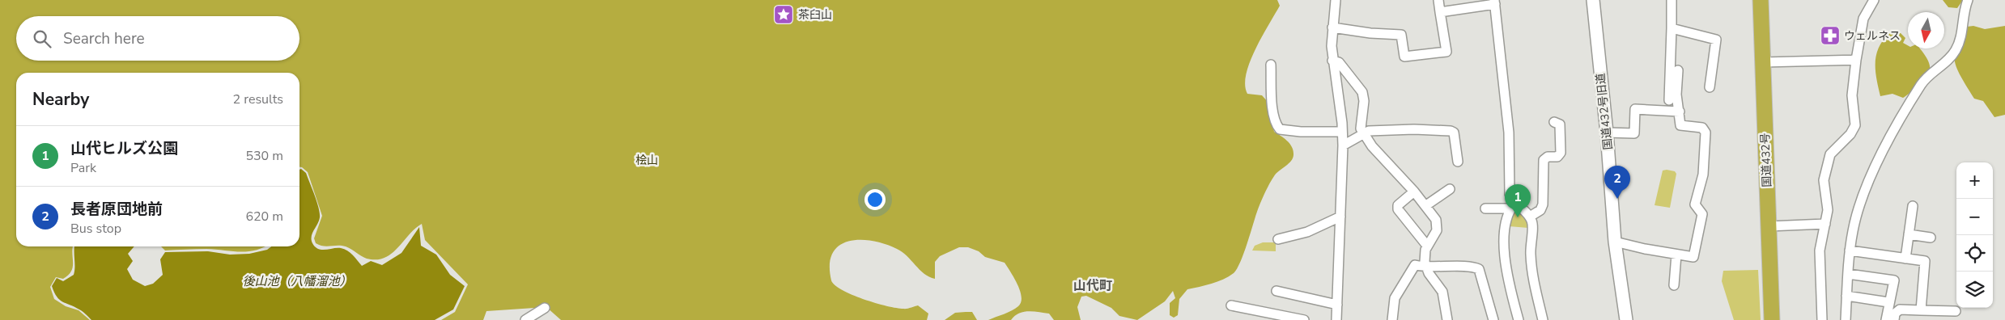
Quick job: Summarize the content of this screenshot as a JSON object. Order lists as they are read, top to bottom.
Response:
{
  "streets": {
    "highway": ["国道432号"],
    "street": ["国道432号旧道"]
  },
  "districts": ["山代町"],
  "water": ["後山池（八幡溜池）"],
  "parks": ["桧山"],
  "places": {
    "place": ["茶臼山"],
    "pharmacy": ["ウェルネス"]
  },
  "north": "bottom",
  "page": {
    "search": "Search here",
    "heading": ["Nearby", "2 results"],
    "list": [
      {
        "mark": "1",
        "name": "山代ヒルズ公園",
        "note": "Park",
        "value": "530 m"
      },
      {
        "mark": "2",
        "name": "長者原団地前",
        "note": "Bus stop",
        "value": "620 m"
      }
    ],
    "map_buttons": ["+", "−"],
    "pins": ["2", "1"]
  }
}
